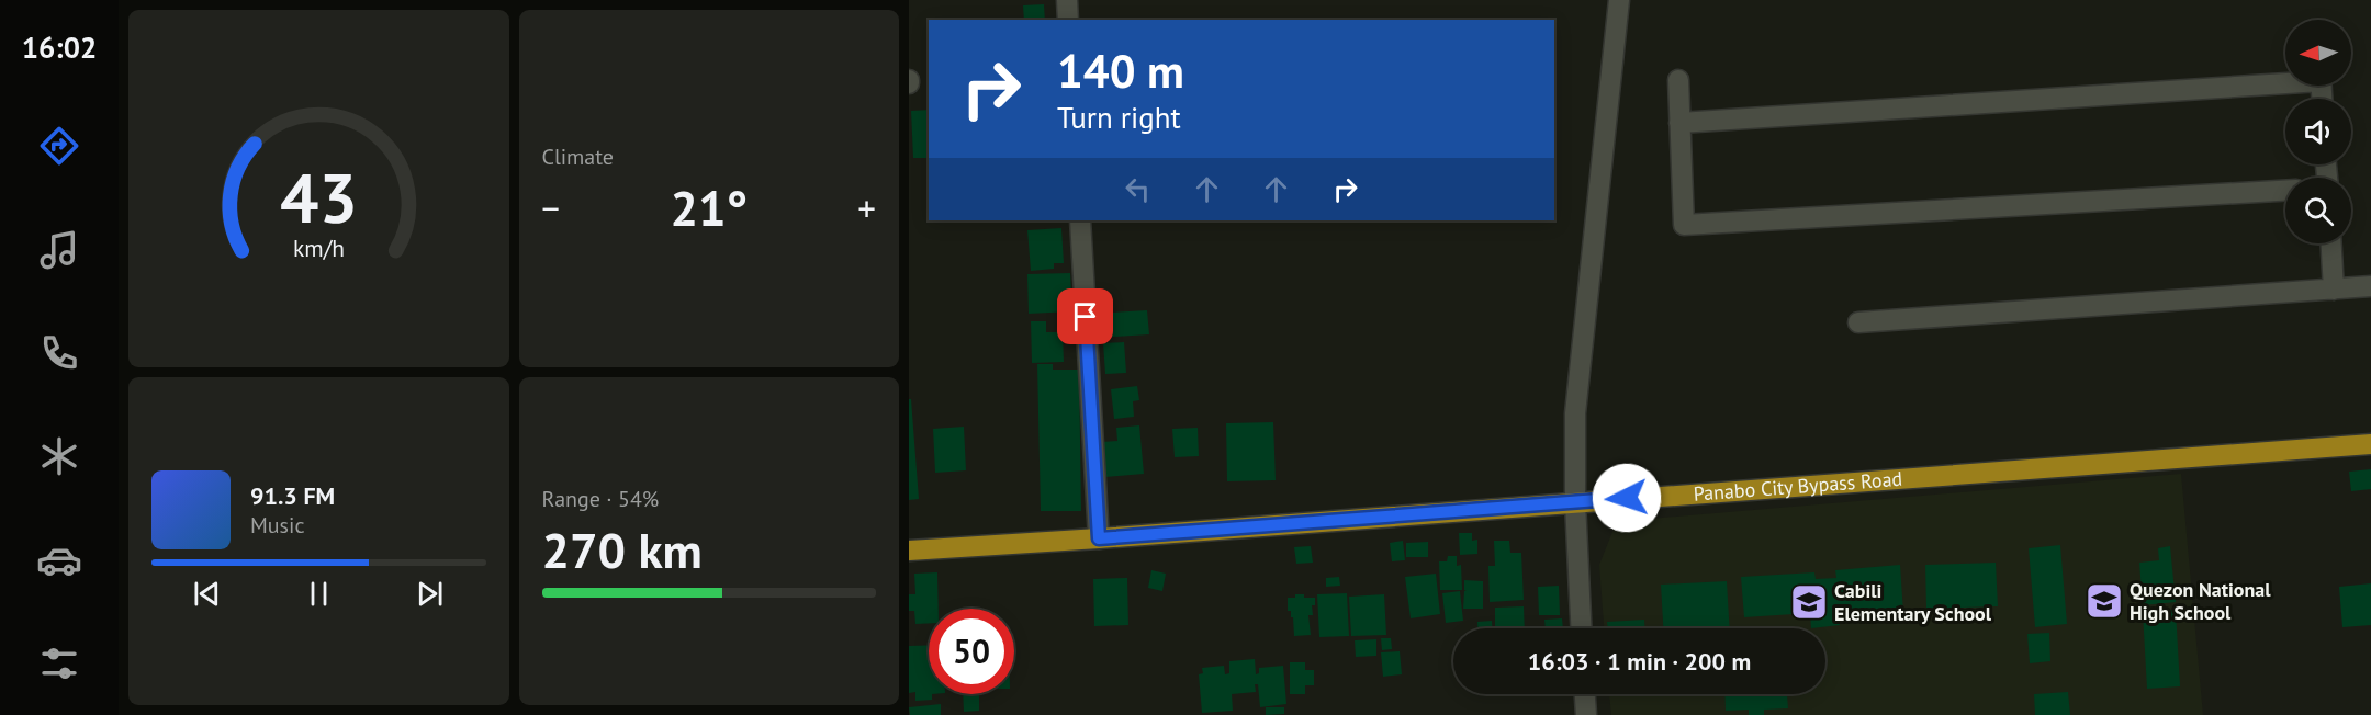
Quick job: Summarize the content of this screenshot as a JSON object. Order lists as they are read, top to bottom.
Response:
{
  "streets": {
    "main road": ["Panabo City Bypass Road"]
  },
  "places": {
    "school or university": ["Quezon National High School", "Cabili Elementary School"]
  },
  "north": "left",
  "page": {
    "tabs": "16:02",
    "tile": [
      "Climate",
      ["Range · 54%", "270 km"]
    ],
    "turn": ["140 m", "Turn right"],
    "heat": ["−", "21°", "+"],
    "song": ["91.3 FM", "Music"],
    "limit": "50",
    "trip": "16:03 · 1 min · 200 m",
    "gauge": ["43", "km/h"]
  }
}
